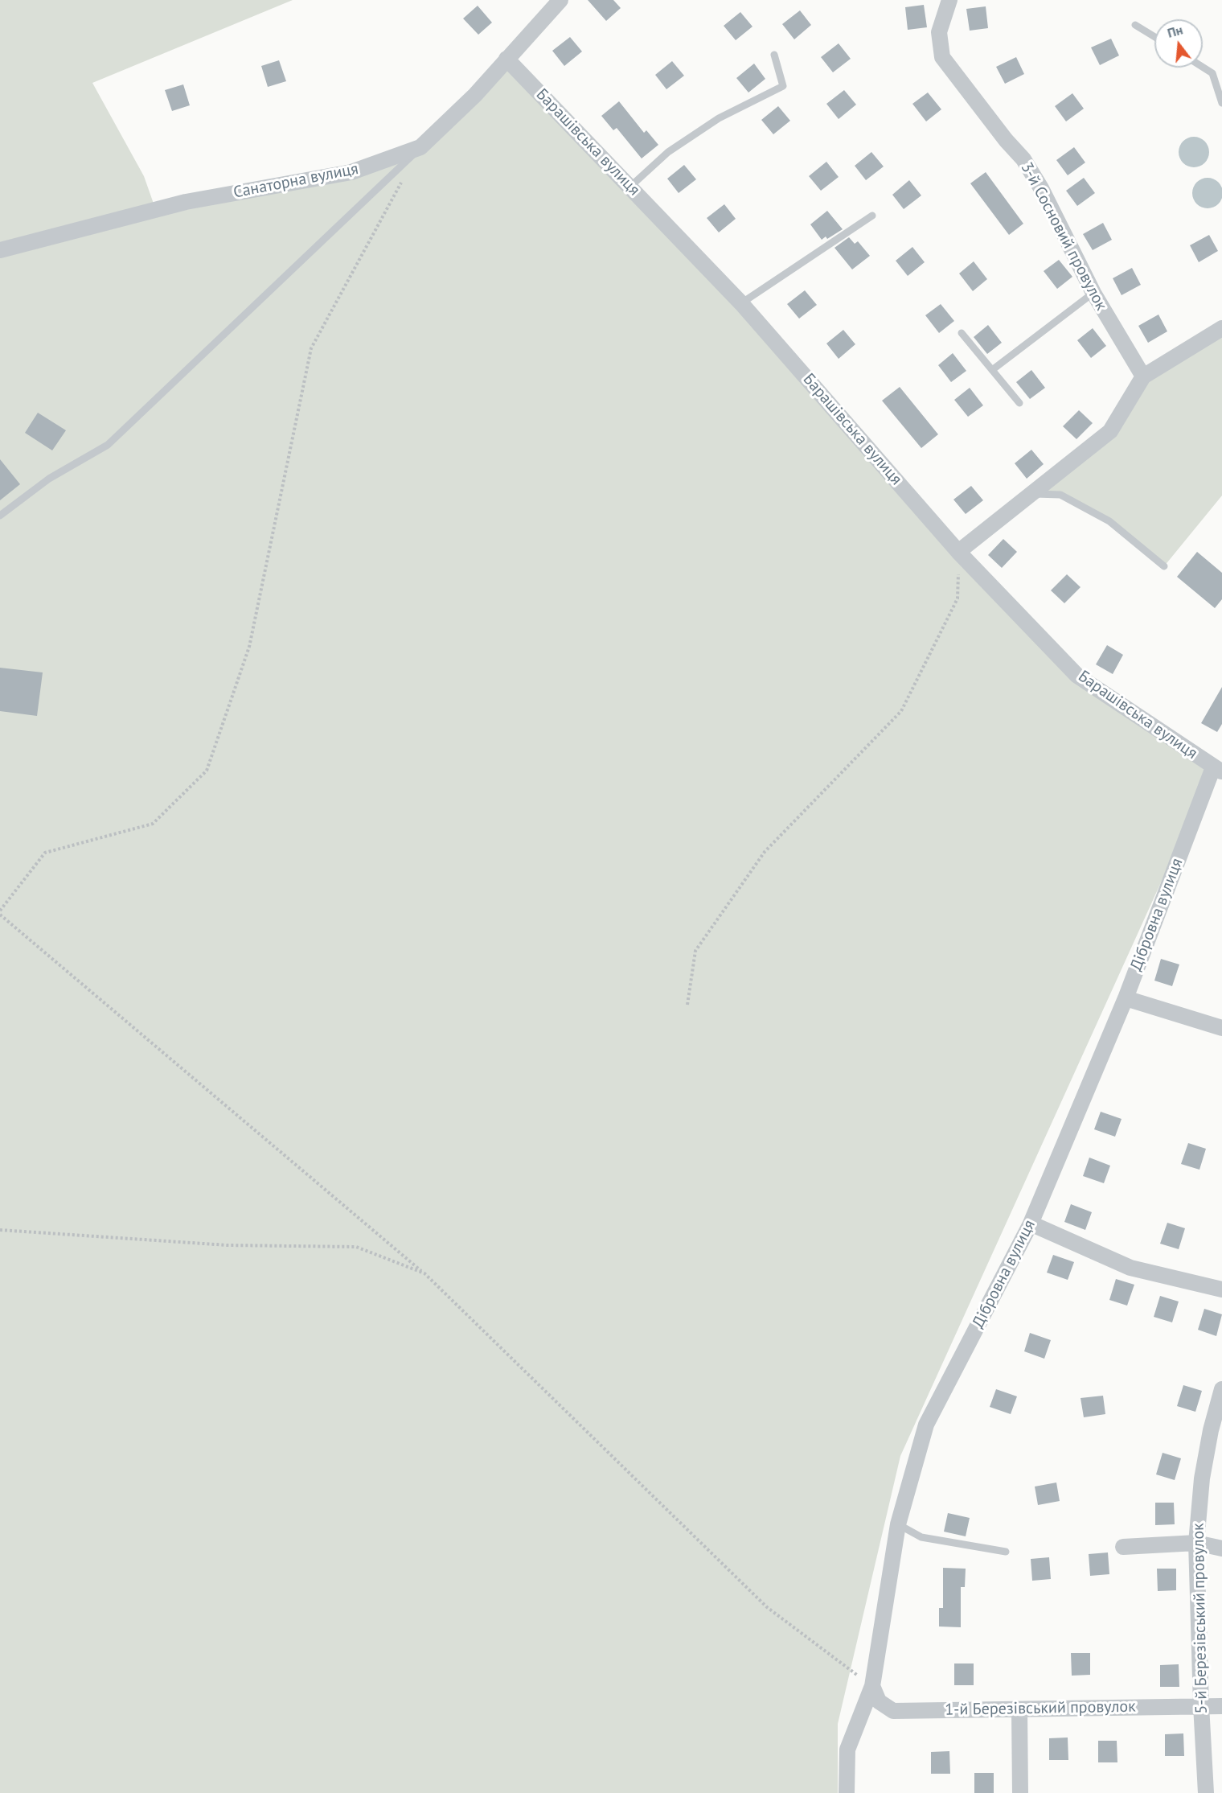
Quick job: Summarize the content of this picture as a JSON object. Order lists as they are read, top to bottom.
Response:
{
  "streets": {
    "street": [
      "Барашівська вулиця",
      "Санаторна вулиця",
      "3-й Сосновий провулок",
      "Дібровна вулиця",
      "5-й Березівський провулок",
      "1-й Березівський провулок"
    ]
  },
  "crossings": [
    ["Барашівська вулиця", "Санаторна вулиця"],
    ["Барашівська вулиця", "Дібровна вулиця"],
    ["Дібровна вулиця", "1-й Березівський провулок"],
    ["5-й Березівський провулок", "1-й Березівський провулок"]
  ],
  "north": "top"
}
